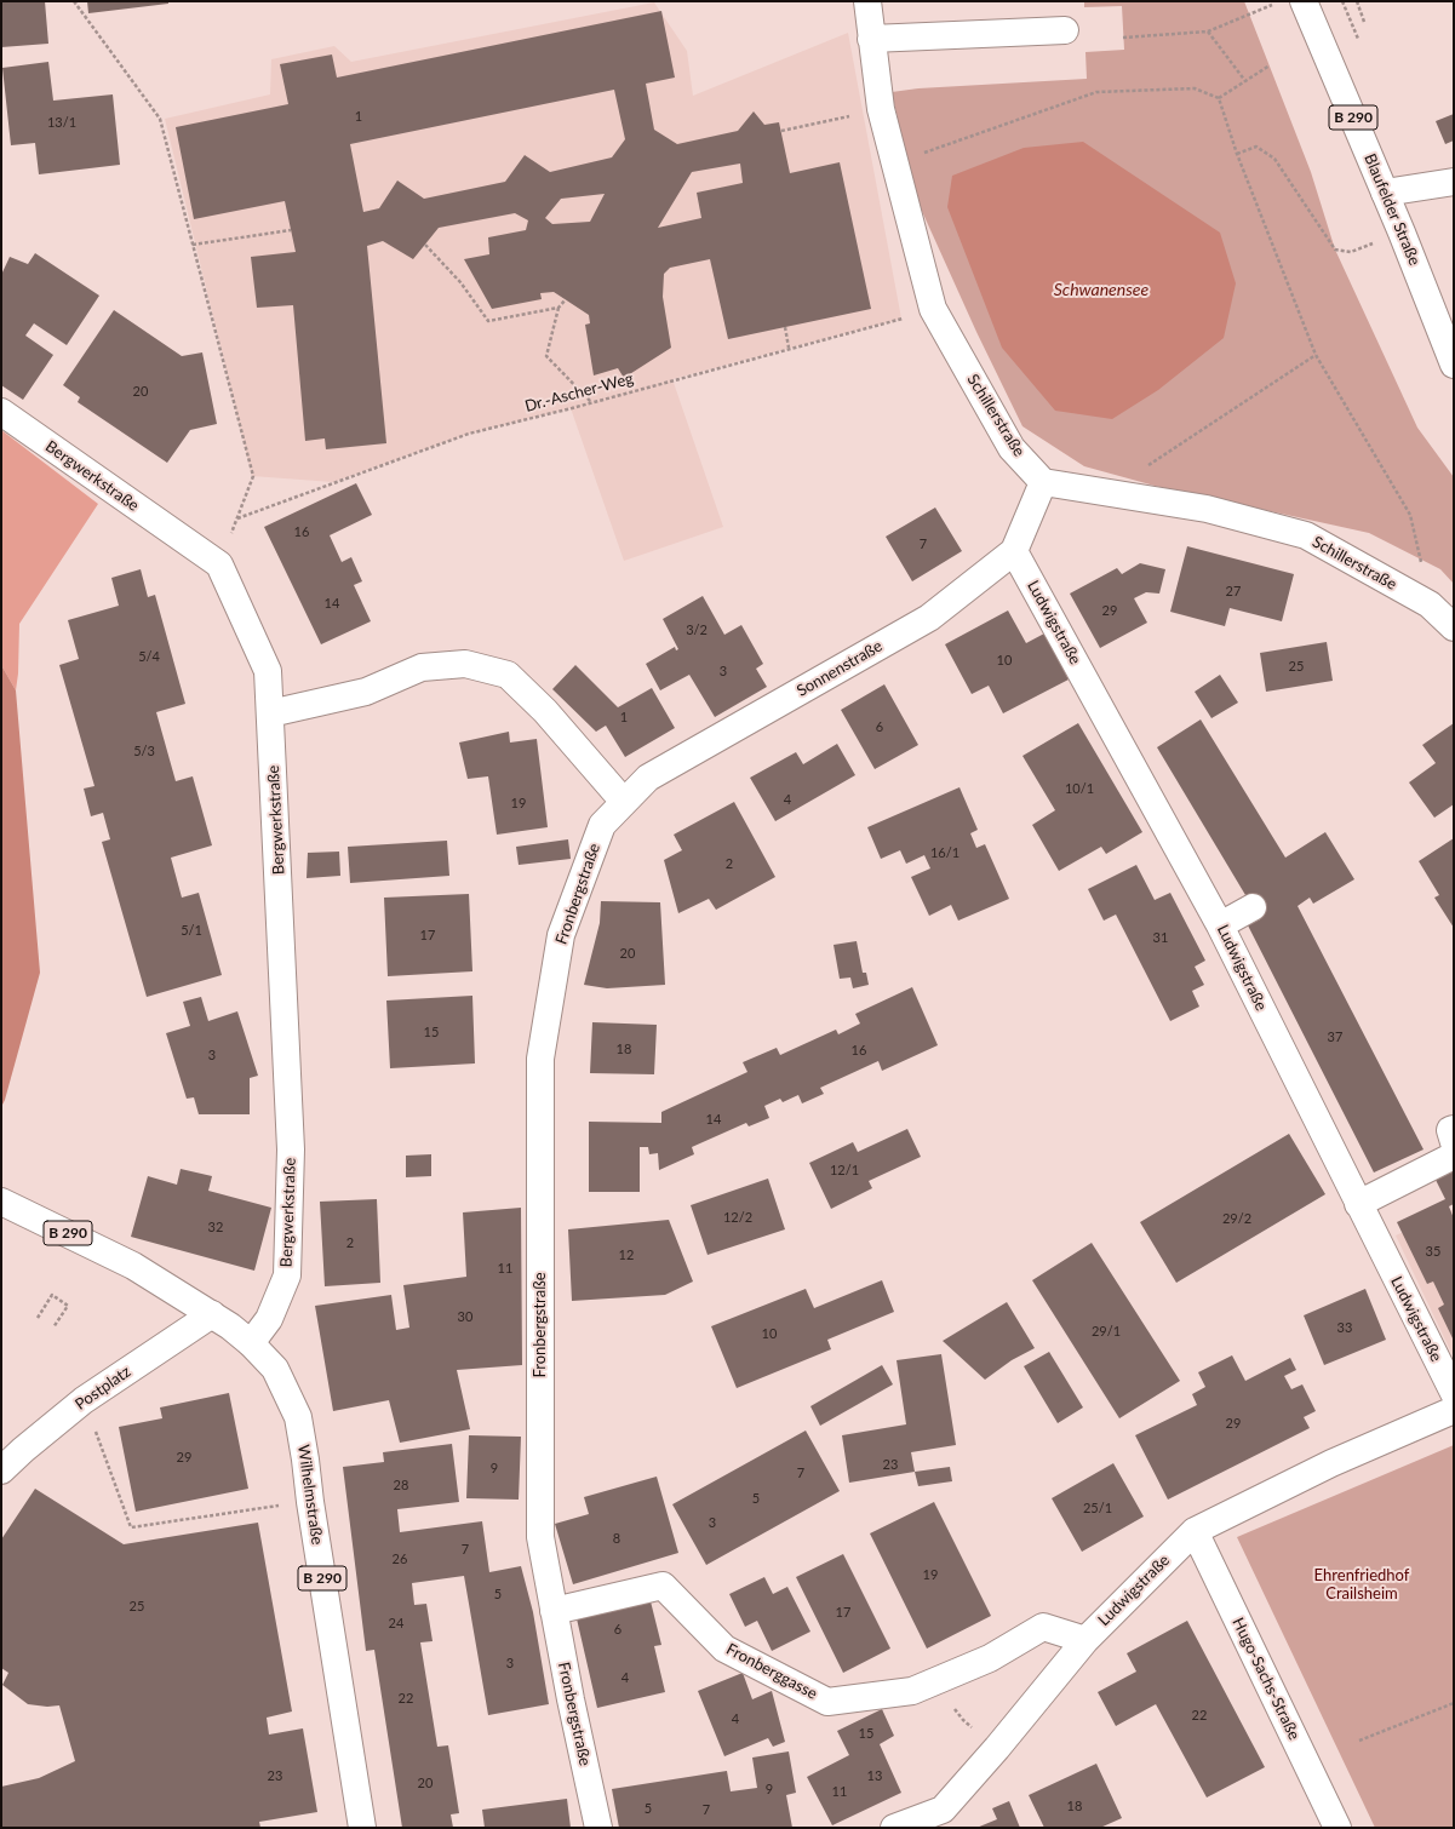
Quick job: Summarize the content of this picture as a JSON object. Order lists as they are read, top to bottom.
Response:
{
  "streets": {
    "street": [
      "B 290",
      "Blaufelder Straße",
      "Schillerstraße",
      "Bergwerkstraße",
      "Ludwigstraße",
      "Sonnenstraße",
      "Fronbergstraße",
      "Postplatz",
      "Wilhelmstraße",
      "Fronberggasse",
      "Hugo-Sachs-Straße"
    ],
    "path": ["Dr.-Ascher-Weg"]
  },
  "crossings": [
    ["Dr.-Ascher-Weg", "Schillerstraße"],
    ["Schillerstraße", "Sonnenstraße"],
    ["Bergwerkstraße", "Wilhelmstraße"],
    ["Ludwigstraße", "Sonnenstraße"],
    ["Ludwigstraße", "Fronberggasse"],
    ["Ludwigstraße", "Hugo-Sachs-Straße"],
    ["Sonnenstraße", "Fronbergstraße"],
    ["Fronbergstraße", "Fronberggasse"],
    ["Postplatz", "Wilhelmstraße"]
  ],
  "water": ["Schwanensee"],
  "parks": ["Ehrenfriedhof Crailsheim"],
  "house_numbers": [
    "1",
    "13/1",
    "20",
    "16",
    "7",
    "27",
    "14",
    "29",
    "3/2",
    "5/4",
    "10",
    "25",
    "3",
    "1",
    "6",
    "5/3",
    "10/1",
    "4",
    "19",
    "16/1",
    "2",
    "5/1",
    "17",
    "31",
    "20",
    "15",
    "37",
    "18",
    "16",
    "3",
    "14",
    "12/1",
    "12/2",
    "29/2",
    "32",
    "2",
    "35",
    "12",
    "11",
    "30",
    "33",
    "29/1",
    "10",
    "29",
    "29",
    "23",
    "9",
    "7",
    "28",
    "5",
    "25/1",
    "3",
    "8",
    "7",
    "26",
    "19",
    "5",
    "25",
    "17",
    "24",
    "6",
    "3",
    "4",
    "22",
    "22",
    "4",
    "15",
    "23",
    "13",
    "20",
    "9",
    "11",
    "18",
    "5",
    "7"
  ]
}
